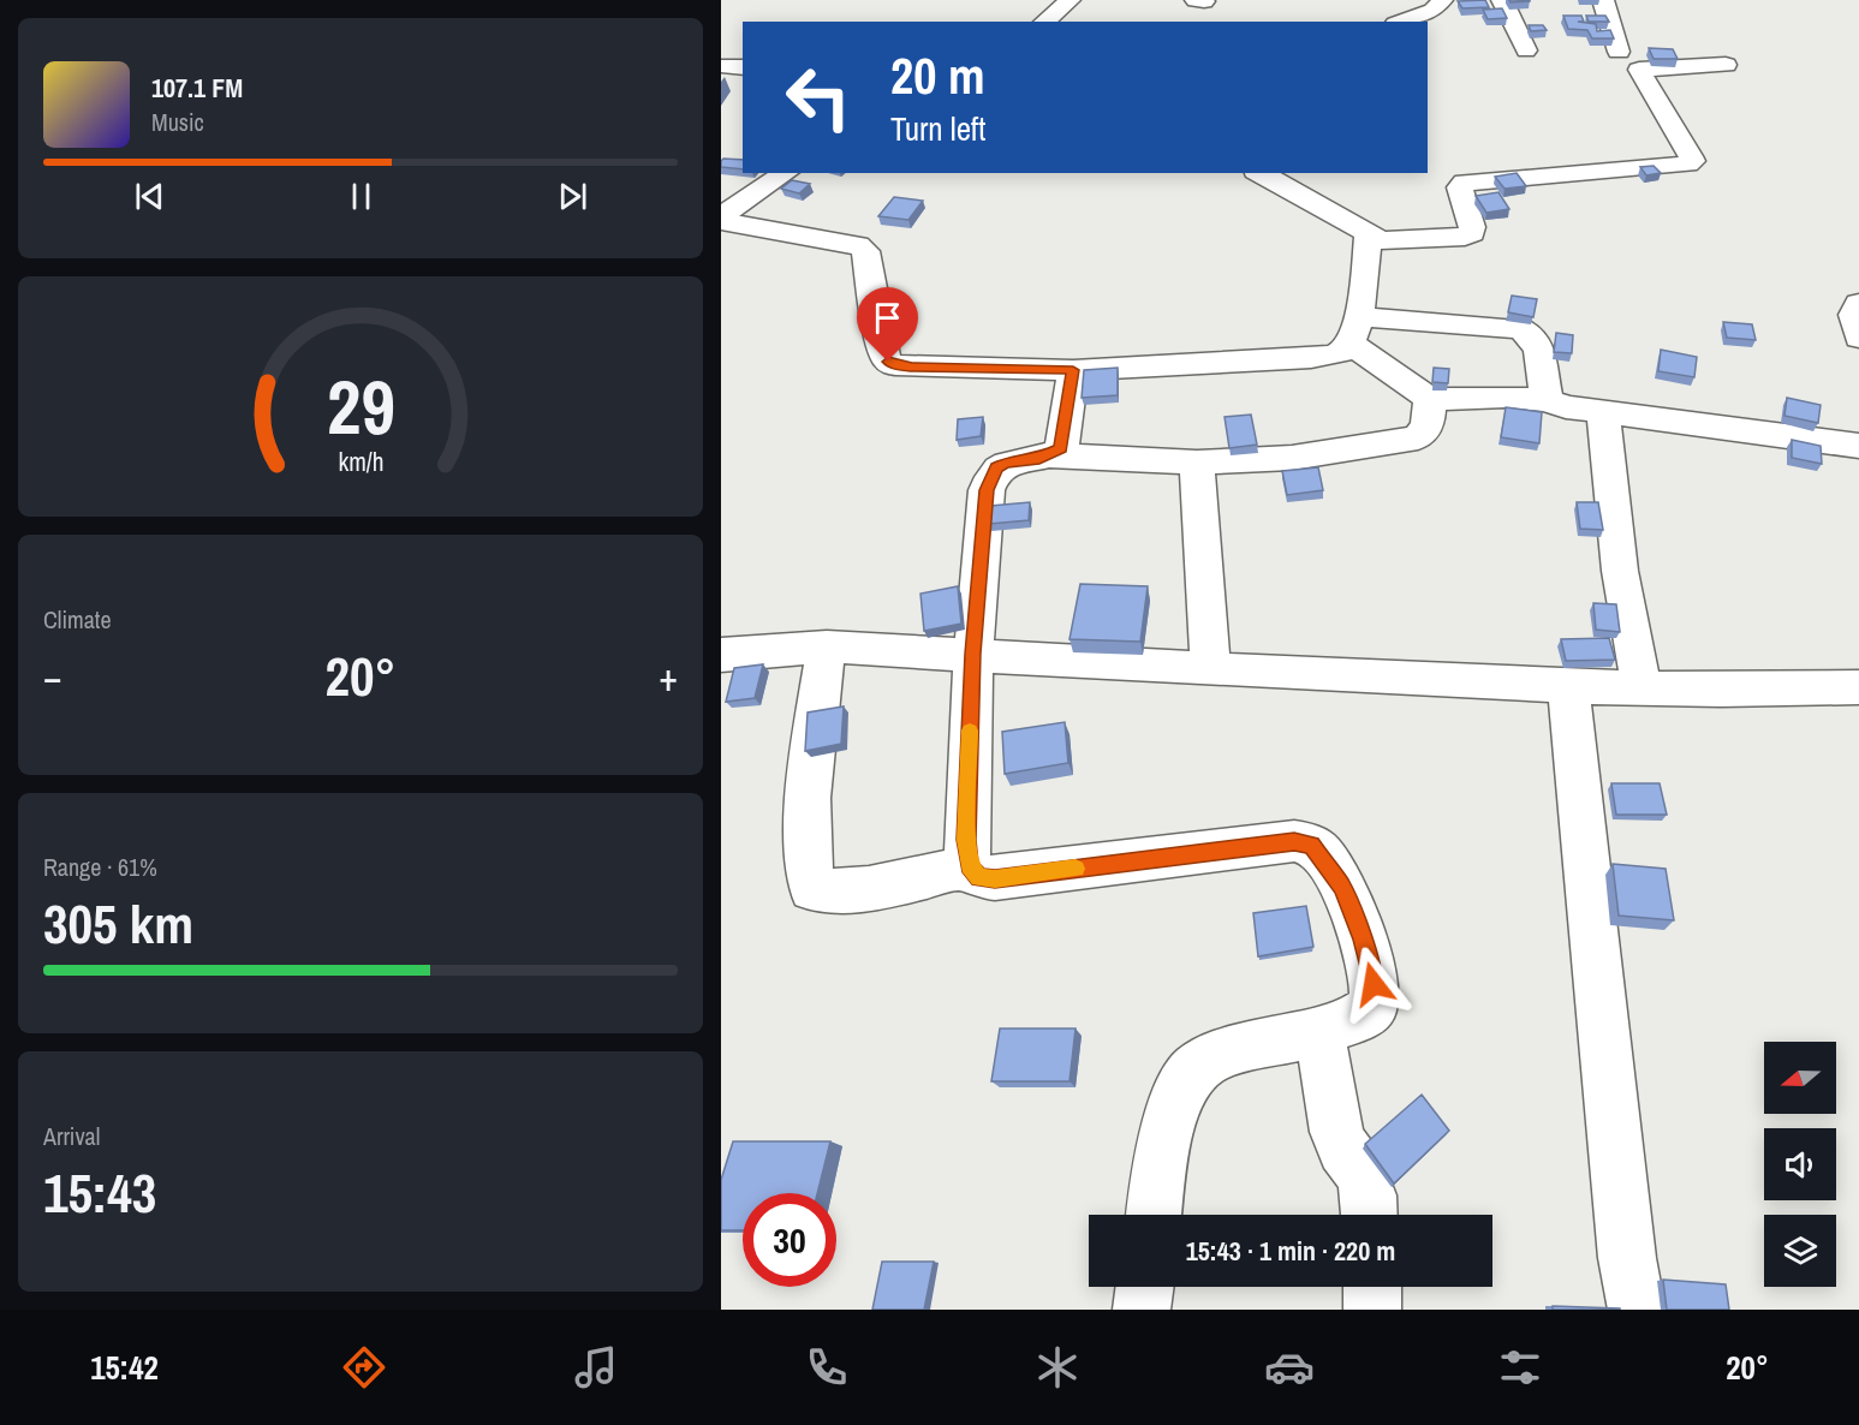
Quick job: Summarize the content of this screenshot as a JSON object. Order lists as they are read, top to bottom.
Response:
{
  "north": "left",
  "page": {
    "turn": ["20 m", "Turn left"],
    "song": ["107.1 FM", "Music"],
    "tile": [
      "Climate",
      ["Range · 61%", "305 km"],
      ["Arrival", "15:43"]
    ],
    "heat": ["−", "20°", "+"],
    "limit": "30",
    "trip": "15:43 · 1 min · 220 m",
    "tabs": ["15:42", "20°"],
    "gauge": ["29", "km/h"]
  }
}
